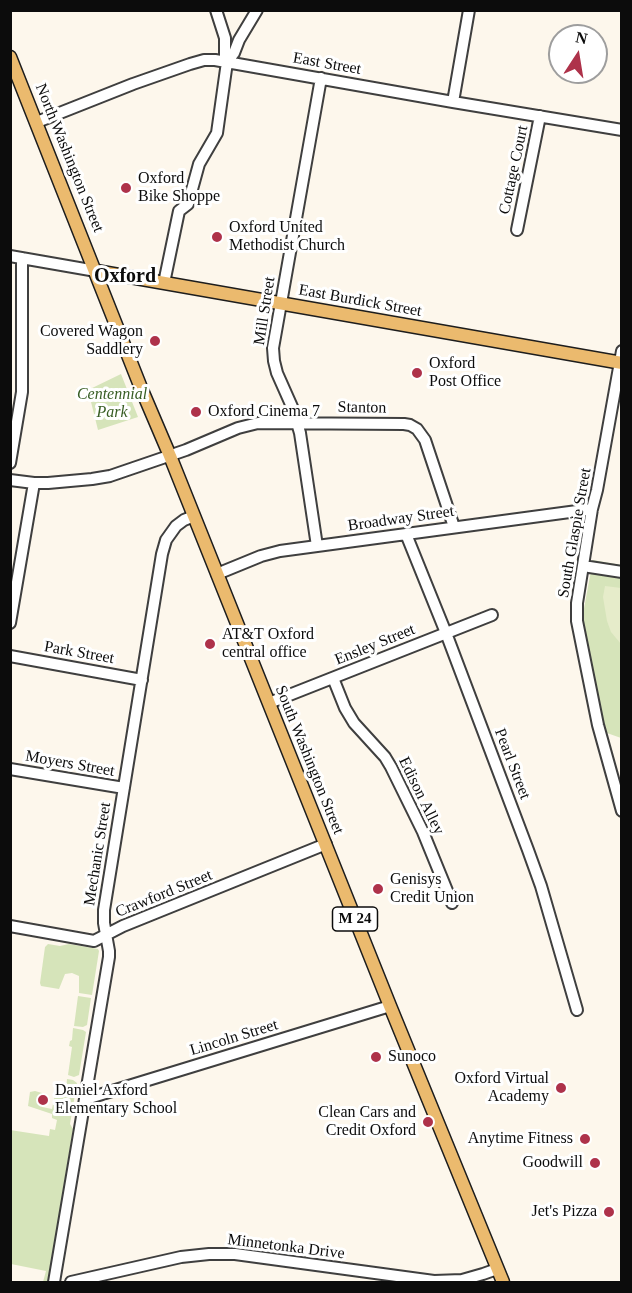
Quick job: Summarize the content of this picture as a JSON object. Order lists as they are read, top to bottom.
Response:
{
  "streets": {
    "main road": [
      "North Washington Street",
      "East Burdick Street",
      "South Washington Street",
      "M 24"
    ],
    "street": [
      "East Street",
      "Cottage Court",
      "Mill Street",
      "Stanton",
      "Broadway Street",
      "South Glaspie Street",
      "Ensley Street",
      "Park Street",
      "Moyers Street",
      "Pearl Street",
      "Edison Alley",
      "Mechanic Street",
      "Crawford Street",
      "Lincoln Street",
      "Minnetonka Drive"
    ]
  },
  "crossings": [
    ["East Street", "North Washington Street"],
    ["East Street", "Cottage Court"],
    ["East Street", "Mill Street"],
    ["North Washington Street", "East Burdick Street"],
    ["North Washington Street", "South Washington Street"],
    ["East Burdick Street", "Mill Street"],
    ["East Burdick Street", "South Glaspie Street"],
    ["East Burdick Street", "South Washington Street"],
    ["Mill Street", "Stanton"],
    ["Mill Street", "Broadway Street"],
    ["Stanton", "Broadway Street"],
    ["Stanton", "South Washington Street"],
    ["Broadway Street", "South Glaspie Street"],
    ["Broadway Street", "South Washington Street"],
    ["Broadway Street", "Pearl Street"],
    ["Ensley Street", "South Washington Street"],
    ["Ensley Street", "Pearl Street"],
    ["Ensley Street", "Edison Alley"],
    ["Park Street", "Mechanic Street"],
    ["South Washington Street", "Mechanic Street"],
    ["South Washington Street", "Crawford Street"],
    ["South Washington Street", "M 24"],
    ["South Washington Street", "Lincoln Street"],
    ["South Washington Street", "Minnetonka Drive"],
    ["Moyers Street", "Mechanic Street"],
    ["Mechanic Street", "Crawford Street"],
    ["Mechanic Street", "Lincoln Street"],
    ["M 24", "Minnetonka Drive"]
  ],
  "districts": ["Oxford"],
  "parks": ["Centennial Park"],
  "places": [
    "Oxford Bike Shoppe",
    "Oxford United Methodist Church",
    "Covered Wagon Saddlery",
    "Oxford Post Office",
    "Oxford Cinema 7",
    "AT&T Oxford central office",
    "Genisys Credit Union",
    "Sunoco",
    "Oxford Virtual Academy",
    "Daniel Axford Elementary School",
    "Clean Cars and Credit Oxford",
    "Anytime Fitness",
    "Goodwill",
    "Jet's Pizza"
  ],
  "north": "top"
}
